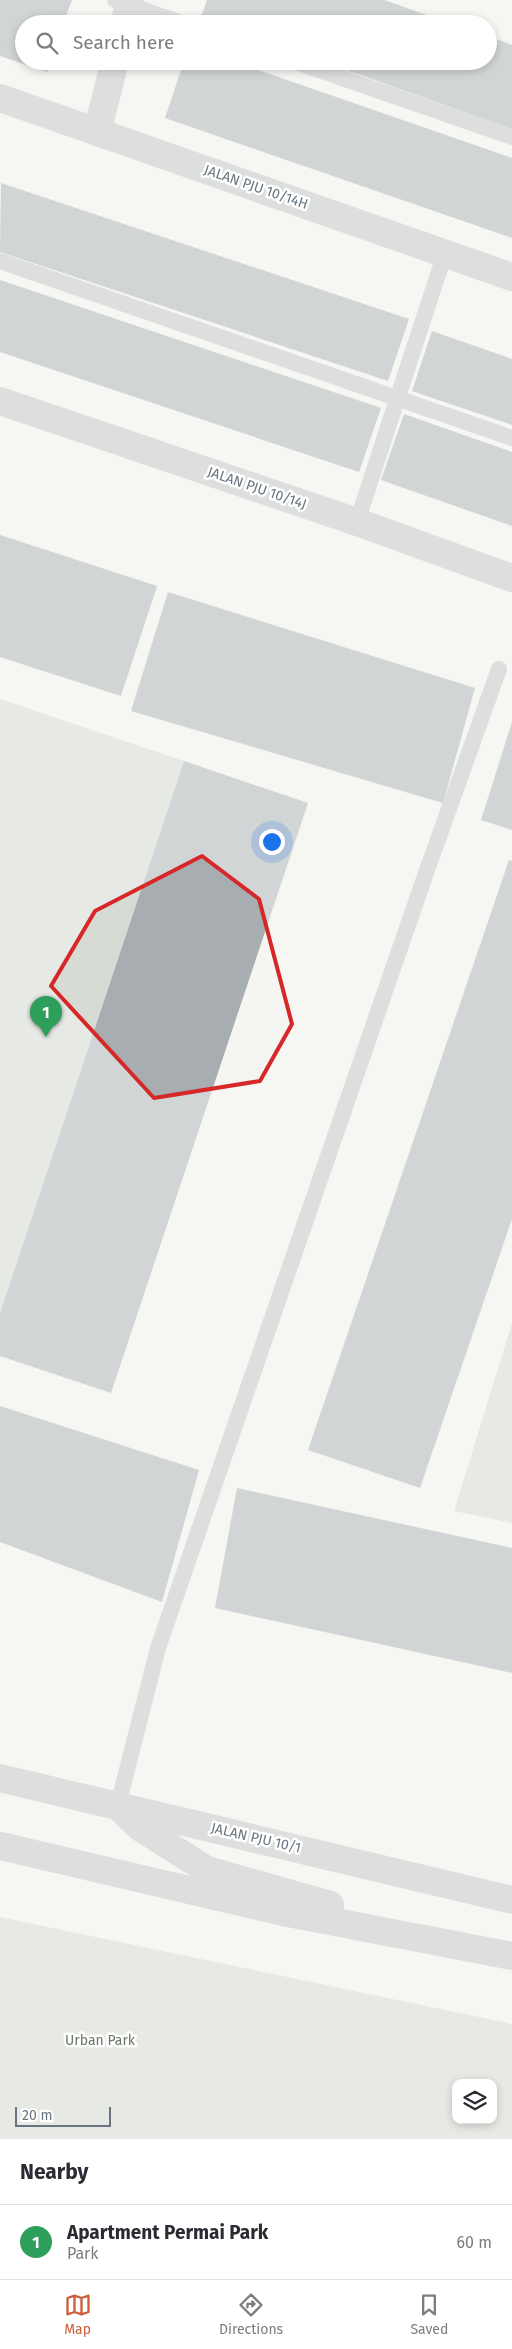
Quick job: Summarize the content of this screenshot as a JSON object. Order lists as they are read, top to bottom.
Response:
{
  "streets": {
    "street": ["JALAN PJU 10/14H", "JALAN PJU 10/14J", "JALAN PJU 10/1"]
  },
  "parks": ["Urban Park"],
  "scale_bar": "20 m",
  "page": {
    "search": "Search here",
    "pins": "1",
    "scale": "20 m",
    "heading": "Nearby",
    "list": [
      {
        "mark": "1",
        "name": "Apartment Permai Park",
        "note": "Park",
        "value": "60 m"
      }
    ],
    "nav": ["Map", "Directions", "Saved"]
  }
}
